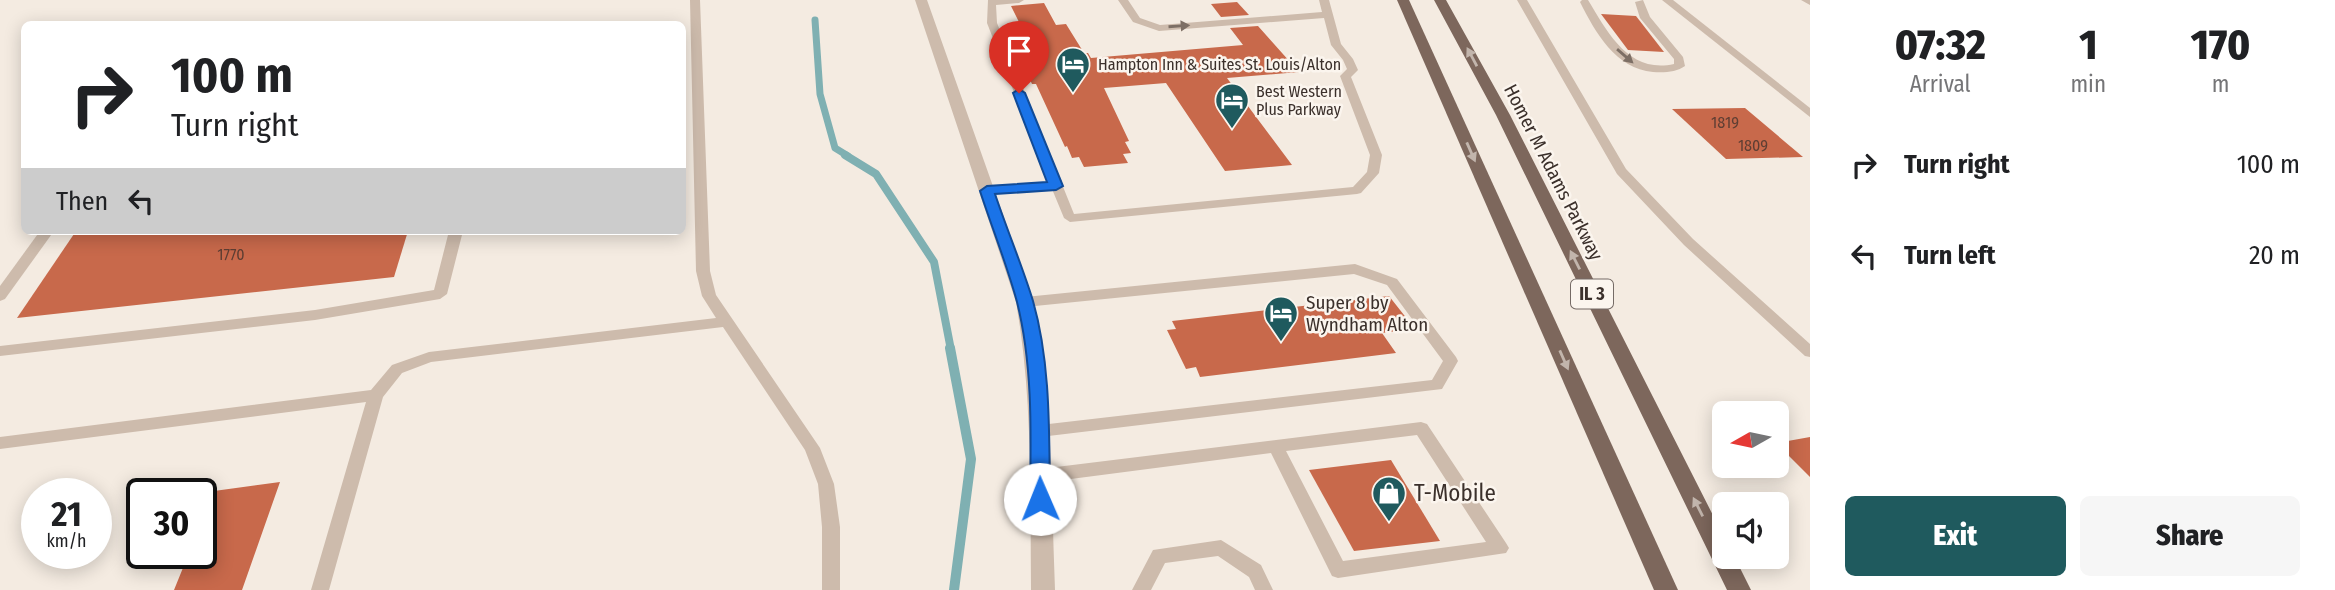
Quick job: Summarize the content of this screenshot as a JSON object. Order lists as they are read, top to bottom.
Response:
{
  "streets": {
    "main road": ["Homer M Adams Parkway", "IL 3"]
  },
  "places": {
    "hotel": ["Hampton Inn & Suites St. Louis/Alton", "Best Western Plus Parkway", "Super 8 by Wyndham Alton"],
    "shop": ["T-Mobile"]
  },
  "house_numbers": ["1819", "1809", "1770"],
  "north": "left",
  "page": {
    "eta": [
      "07:32",
      "Arrival",
      "1",
      "min",
      "170",
      "m"
    ],
    "turn": ["100 m", "Turn right"],
    "list": [
      {
        "name": "Turn right",
        "value": "100 m"
      },
      {
        "name": "Turn left",
        "value": "20 m"
      }
    ],
    "then": "Then",
    "speed": "21 km/h",
    "limit": "30",
    "buttons": ["Exit", "Share"]
  }
}
